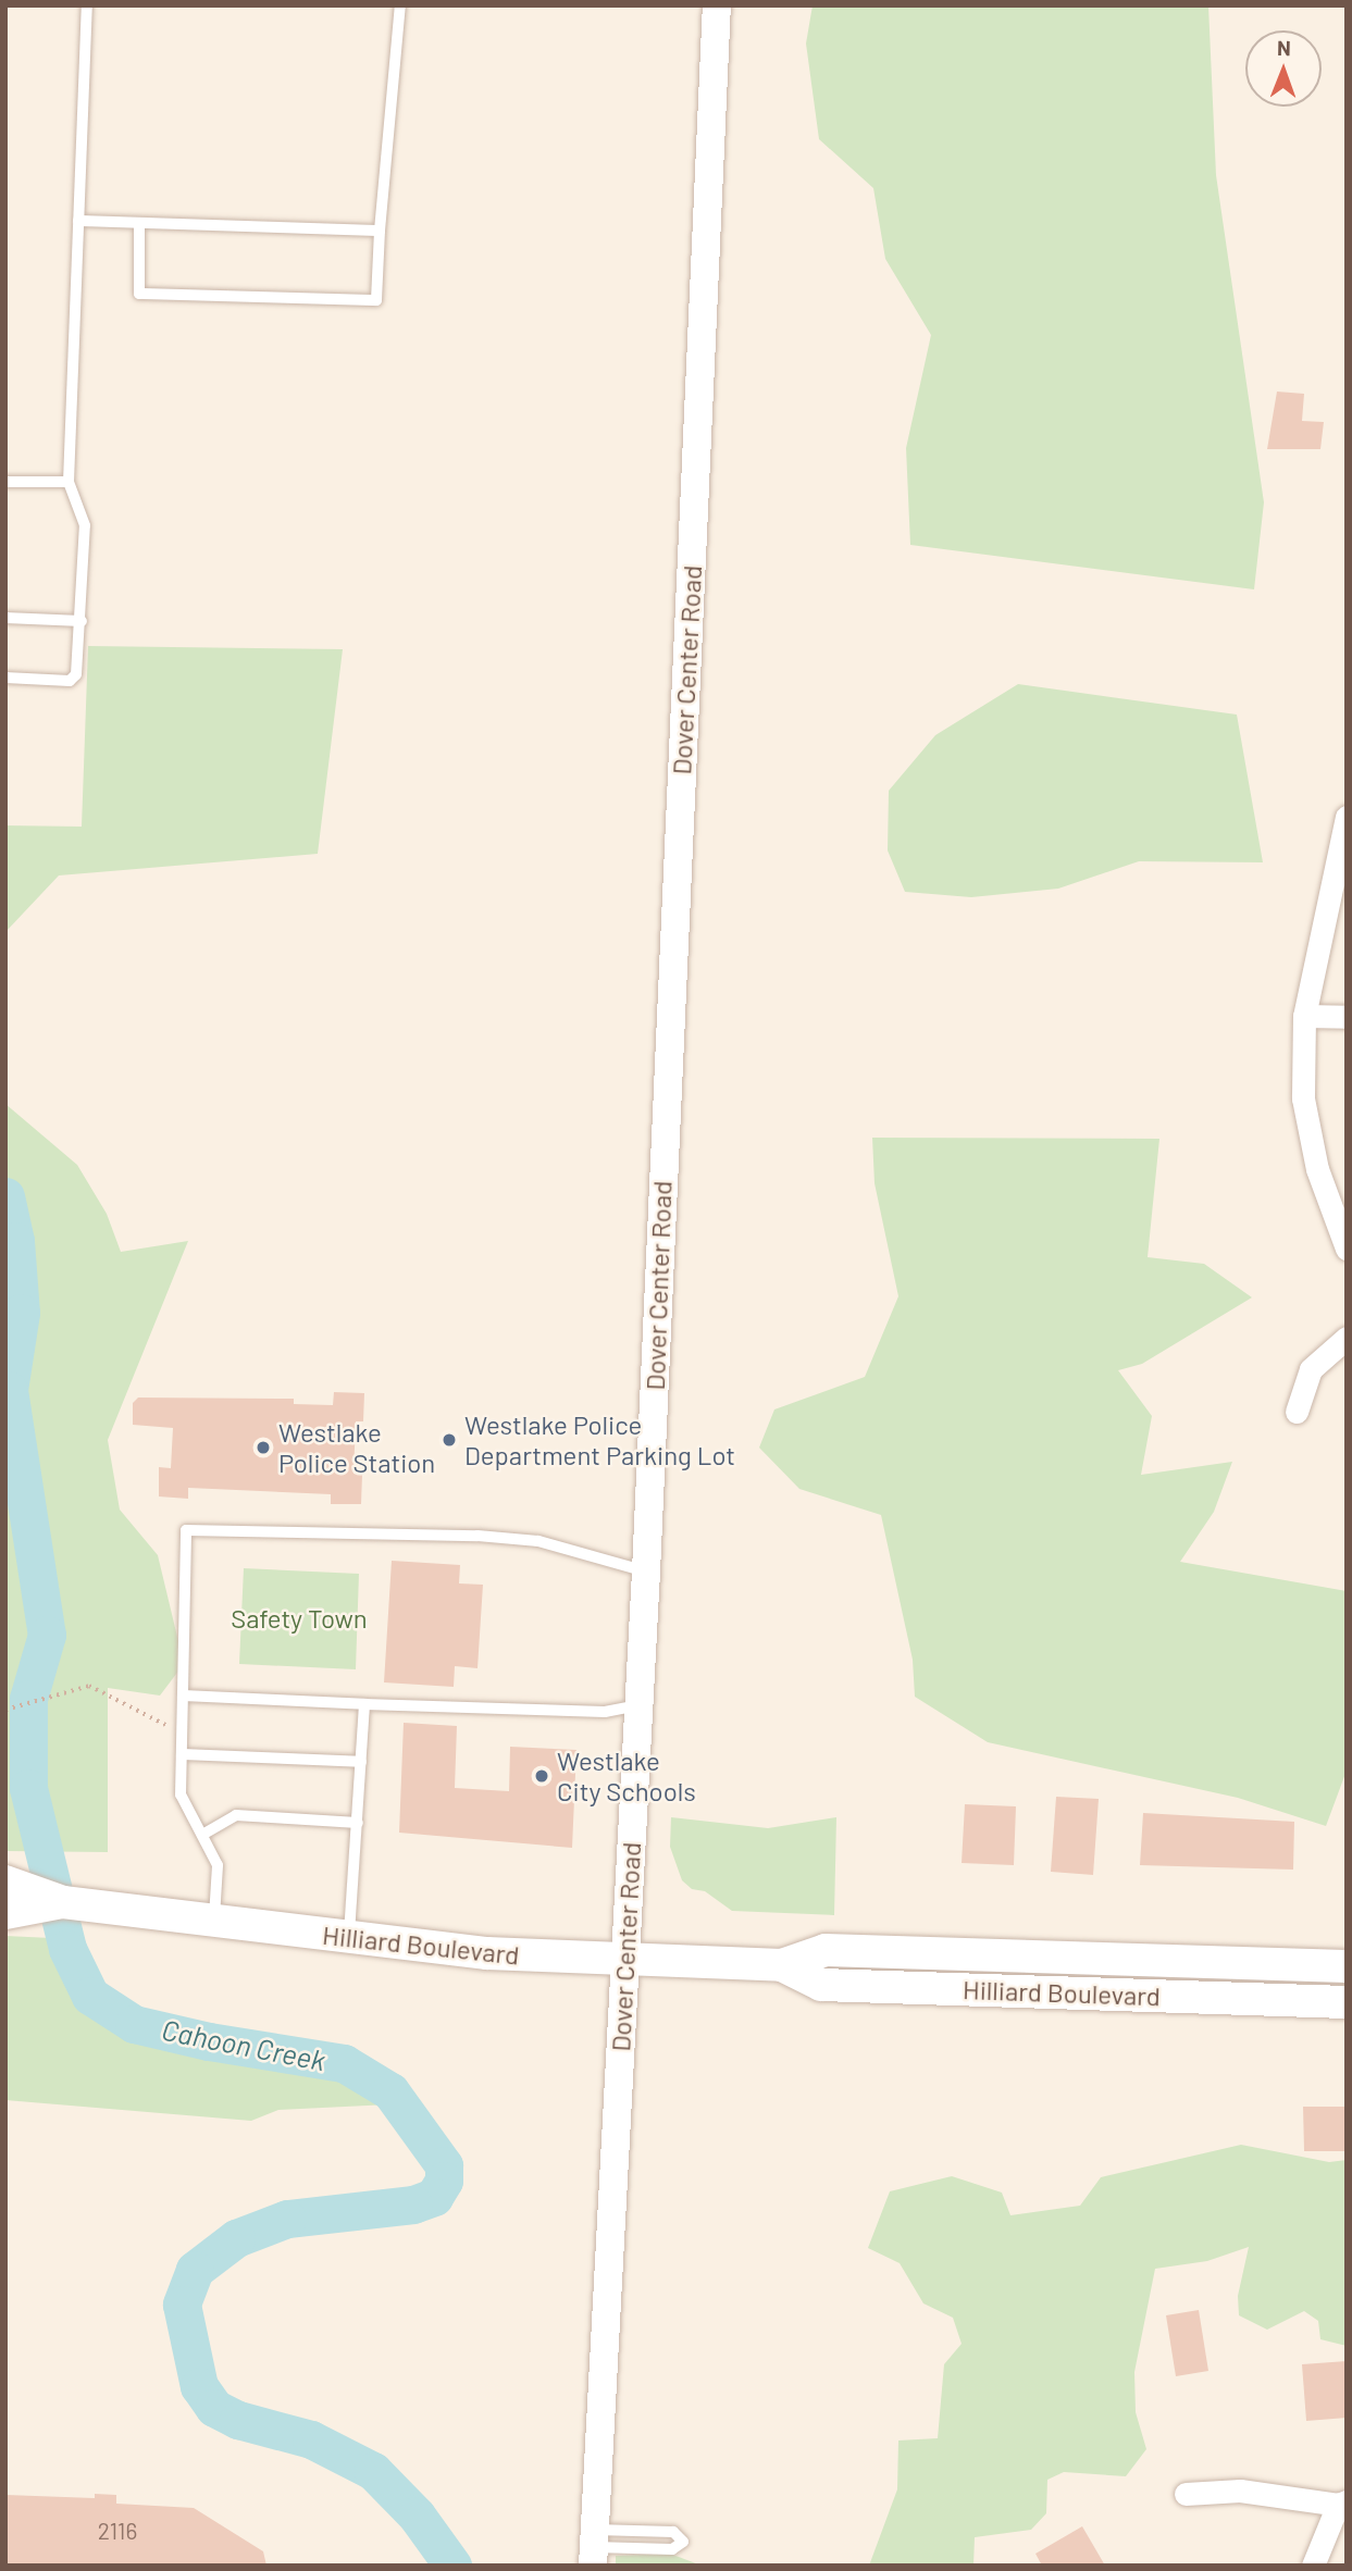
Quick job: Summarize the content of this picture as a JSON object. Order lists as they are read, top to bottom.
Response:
{
  "streets": {
    "main road": ["Hilliard Boulevard"],
    "street": ["Dover Center Road"]
  },
  "crossings": [
    ["Dover Center Road", "Hilliard Boulevard"]
  ],
  "water": ["Cahoon Creek"],
  "parks": ["Safety Town"],
  "places": ["Westlake Police Department Parking Lot", "Westlake Police Station", "Westlake City Schools"],
  "house_numbers": ["2116"],
  "north": "top"
}
